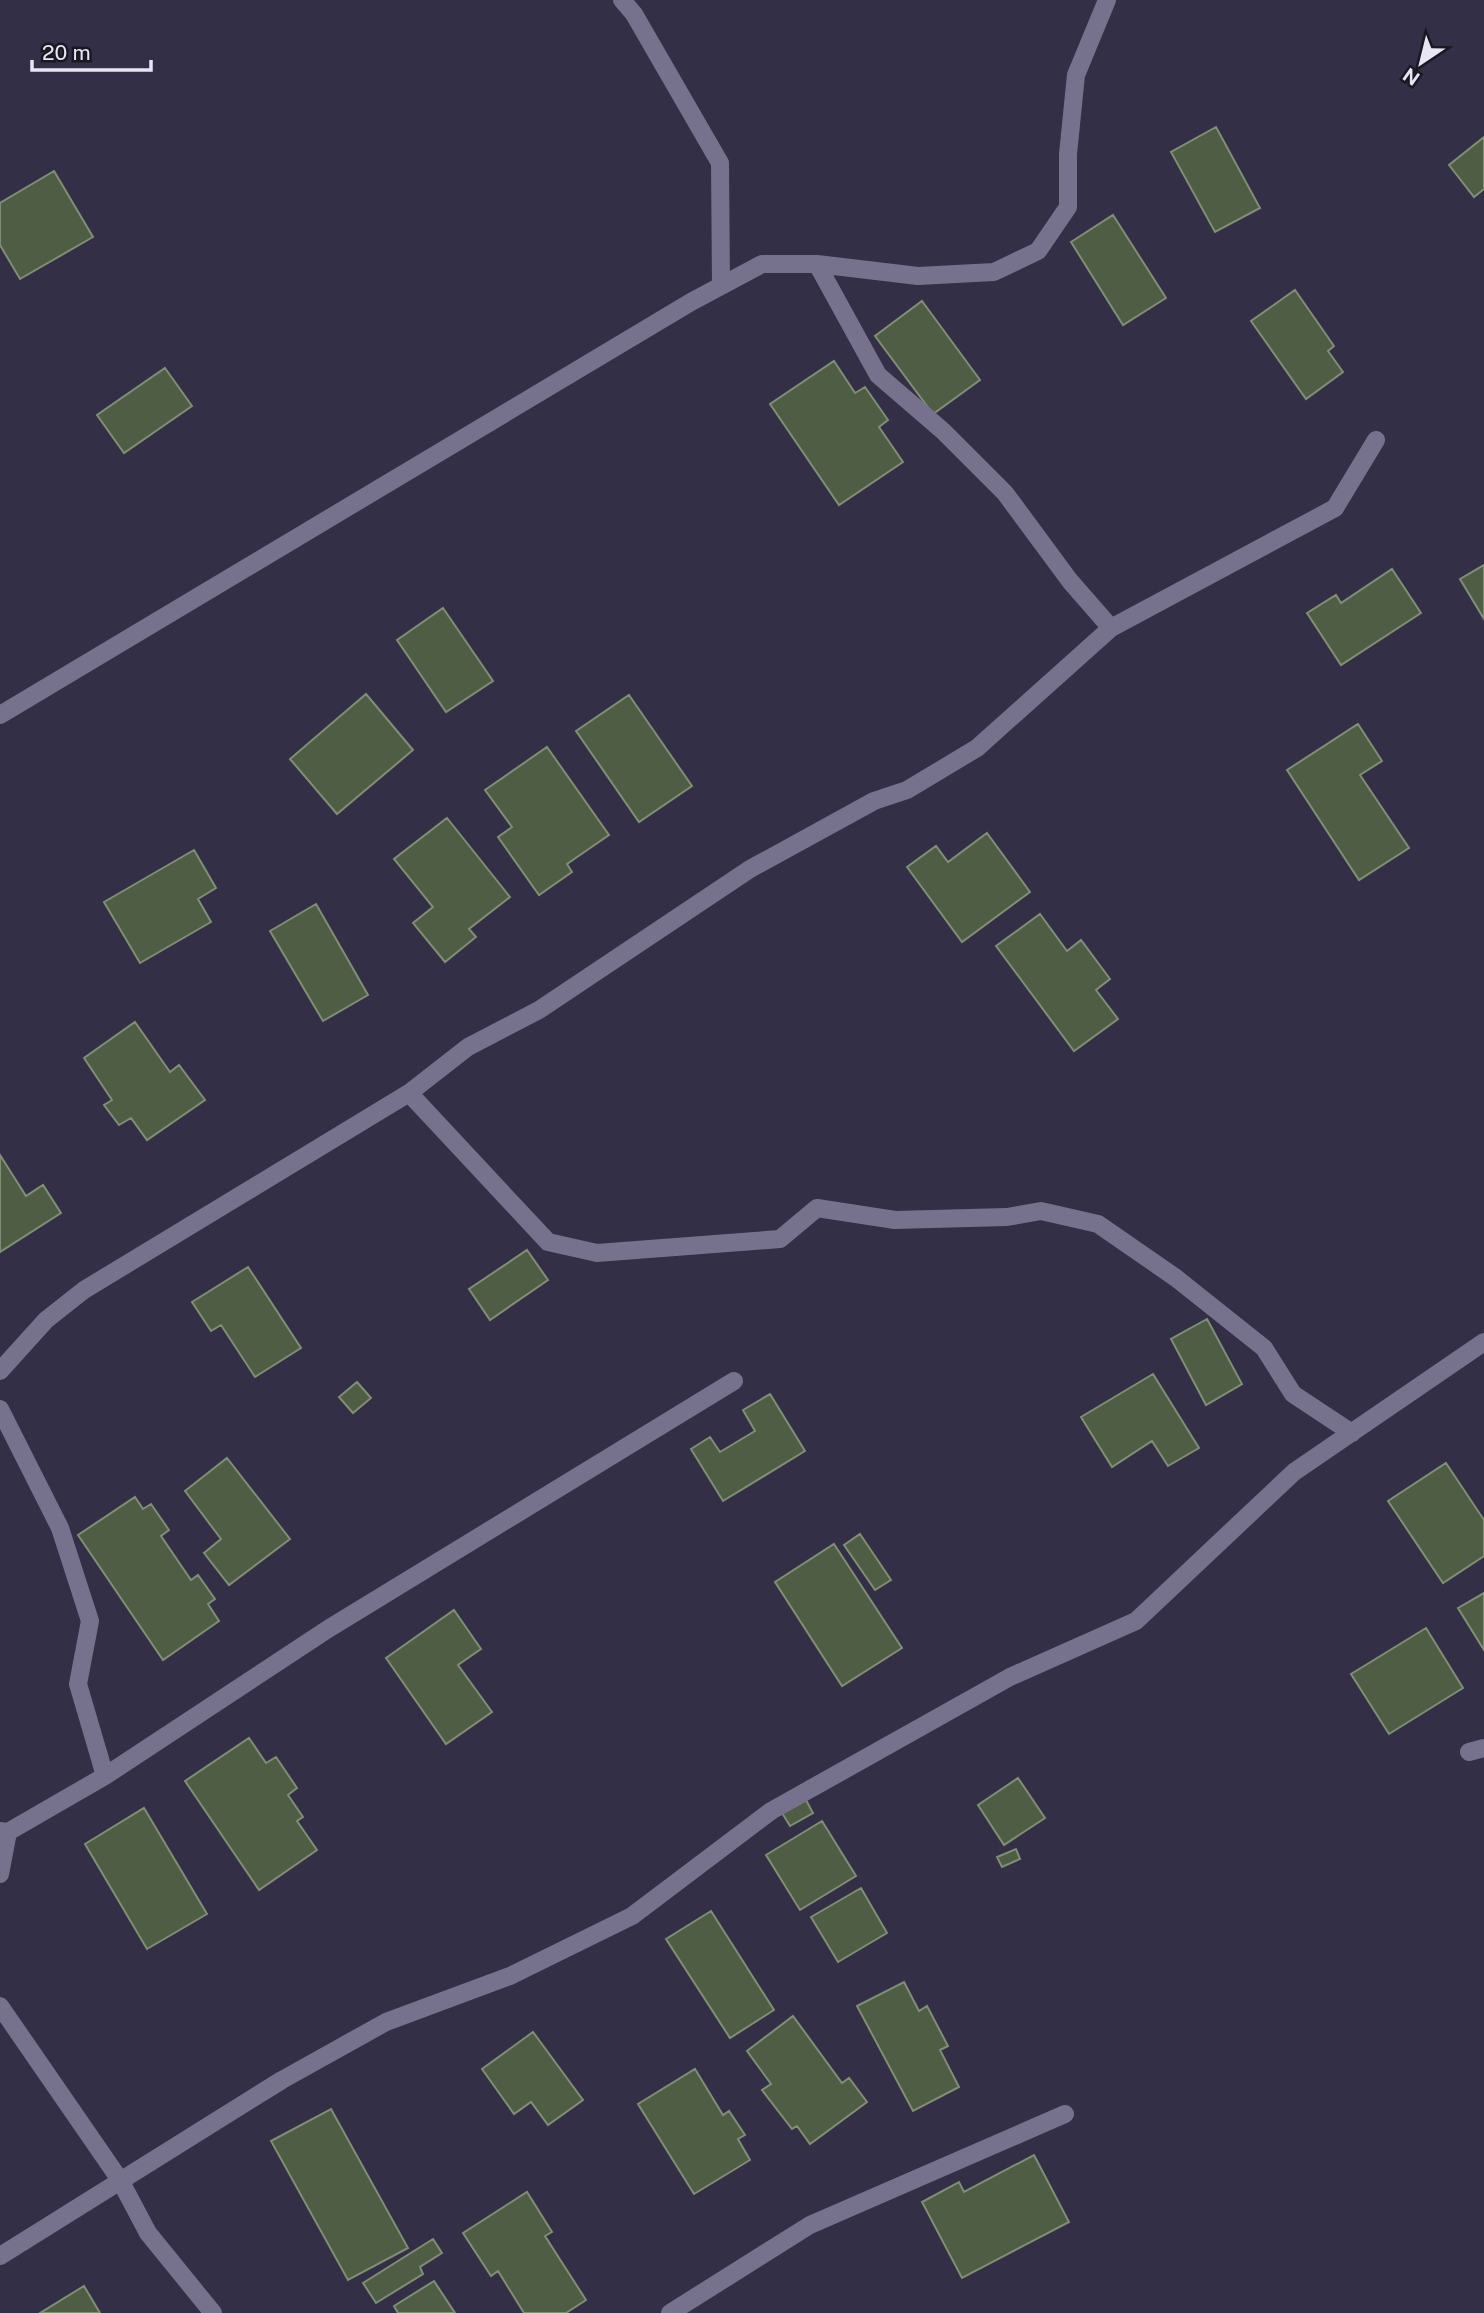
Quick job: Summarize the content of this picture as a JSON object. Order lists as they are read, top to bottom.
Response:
{
  "scale_bar": "20 m",
  "north": "bottom left"
}
